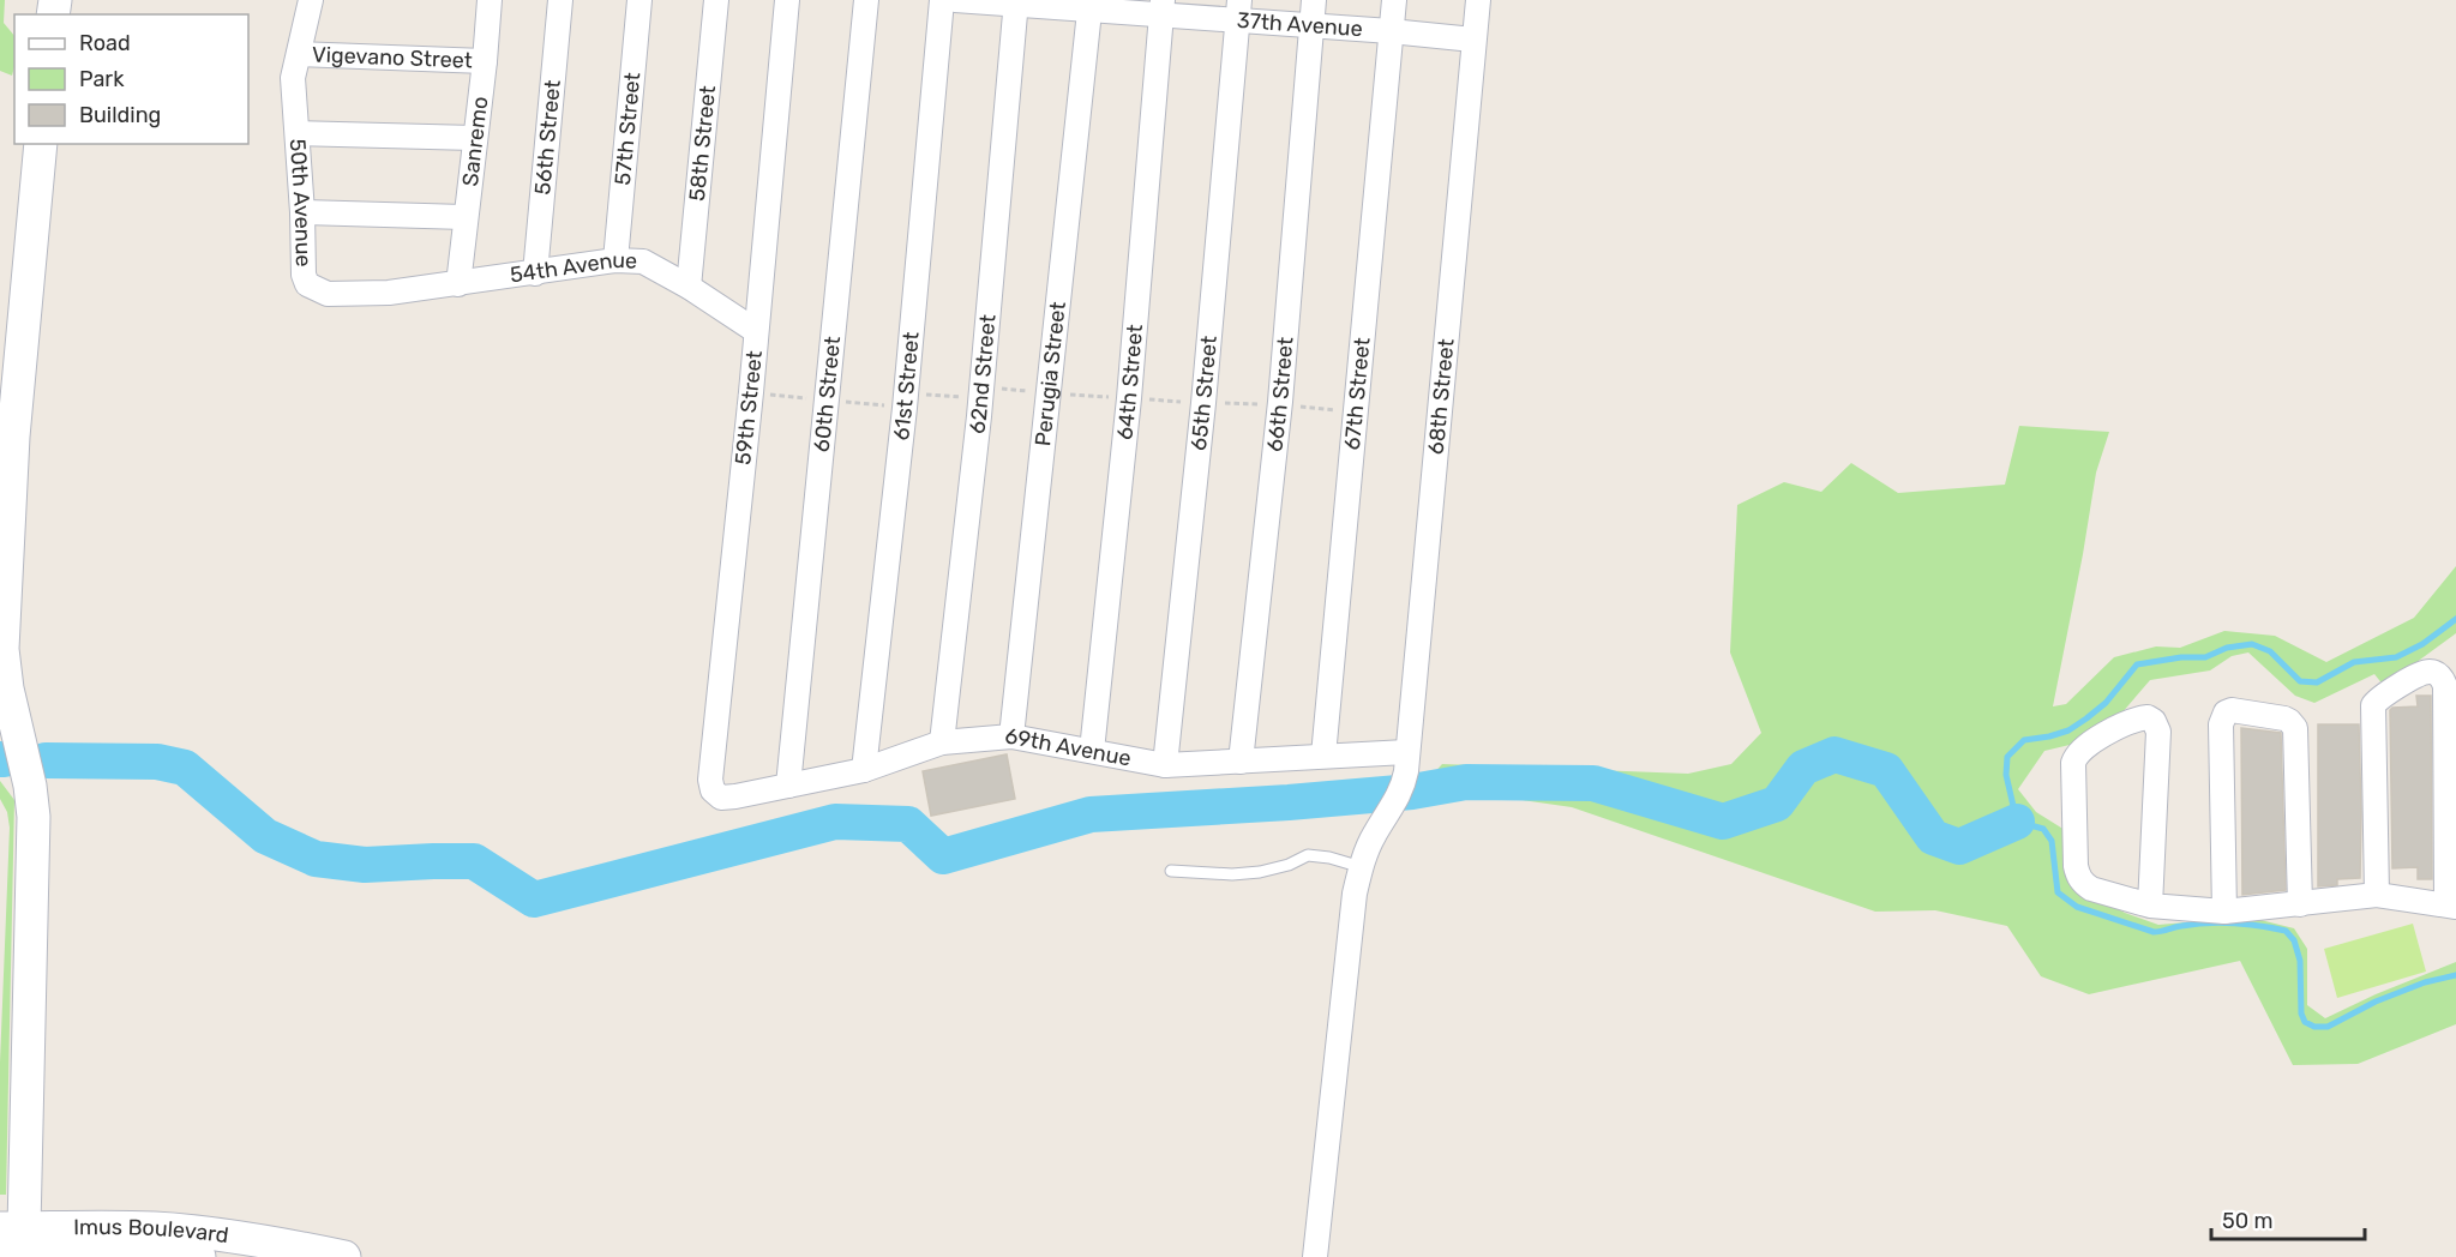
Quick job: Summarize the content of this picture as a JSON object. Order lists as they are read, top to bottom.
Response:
{
  "streets": {
    "street": [
      "37th Avenue",
      "Vigevano Street",
      "57th Street",
      "56th Street",
      "Sanremo",
      "58th Street",
      "50th Avenue",
      "54th Avenue",
      "Perugia Street",
      "62nd Street",
      "64th Street",
      "61st Street",
      "60th Street",
      "65th Street",
      "67th Street",
      "66th Street",
      "68th Street",
      "59th Street",
      "69th Avenue",
      "Imus Boulevard"
    ]
  },
  "crossings": [
    ["37th Avenue", "Perugia Street"],
    ["37th Avenue", "62nd Street"],
    ["37th Avenue", "64th Street"],
    ["37th Avenue", "65th Street"],
    ["37th Avenue", "67th Street"],
    ["37th Avenue", "66th Street"],
    ["37th Avenue", "68th Street"],
    ["Vigevano Street", "Sanremo"],
    ["Vigevano Street", "50th Avenue"],
    ["57th Street", "54th Avenue"],
    ["56th Street", "54th Avenue"],
    ["Sanremo", "50th Avenue"],
    ["Sanremo", "54th Avenue"],
    ["58th Street", "54th Avenue"],
    ["50th Avenue", "54th Avenue"],
    ["54th Avenue", "59th Street"],
    ["Perugia Street", "69th Avenue"],
    ["62nd Street", "69th Avenue"],
    ["64th Street", "69th Avenue"],
    ["61st Street", "69th Avenue"],
    ["60th Street", "69th Avenue"],
    ["65th Street", "69th Avenue"],
    ["67th Street", "69th Avenue"],
    ["66th Street", "69th Avenue"],
    ["68th Street", "69th Avenue"],
    ["59th Street", "69th Avenue"]
  ],
  "legend": ["Road", "Park", "Building"],
  "scale_bar": "50 m"
}
